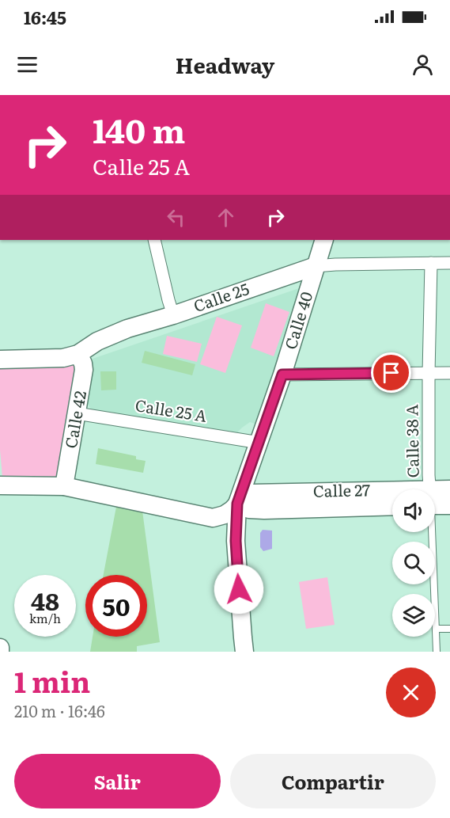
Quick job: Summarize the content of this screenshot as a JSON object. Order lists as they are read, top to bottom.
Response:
{
  "streets": {
    "main road": [
      "Calle 25",
      "Calle 40",
      "Calle 42",
      "Calle 27"
    ],
    "street": ["Calle 25 A", "Calle 38 A"]
  },
  "crossings": [
    ["Calle 25", "Calle 40"],
    ["Calle 25", "Calle 42"],
    ["Calle 25", "Calle 38 A"],
    ["Calle 40", "Calle 25 A"],
    ["Calle 40", "Calle 27"],
    ["Calle 25 A", "Calle 42"]
  ],
  "page": {
    "status": "16:45",
    "header": "Headway",
    "turn": ["140 m", "Calle 25 A"],
    "speed": "48 km/h",
    "limit": "50",
    "heading": ["1 min", "210 m · 16:46"],
    "buttons": ["Salir", "Compartir"]
  }
}
